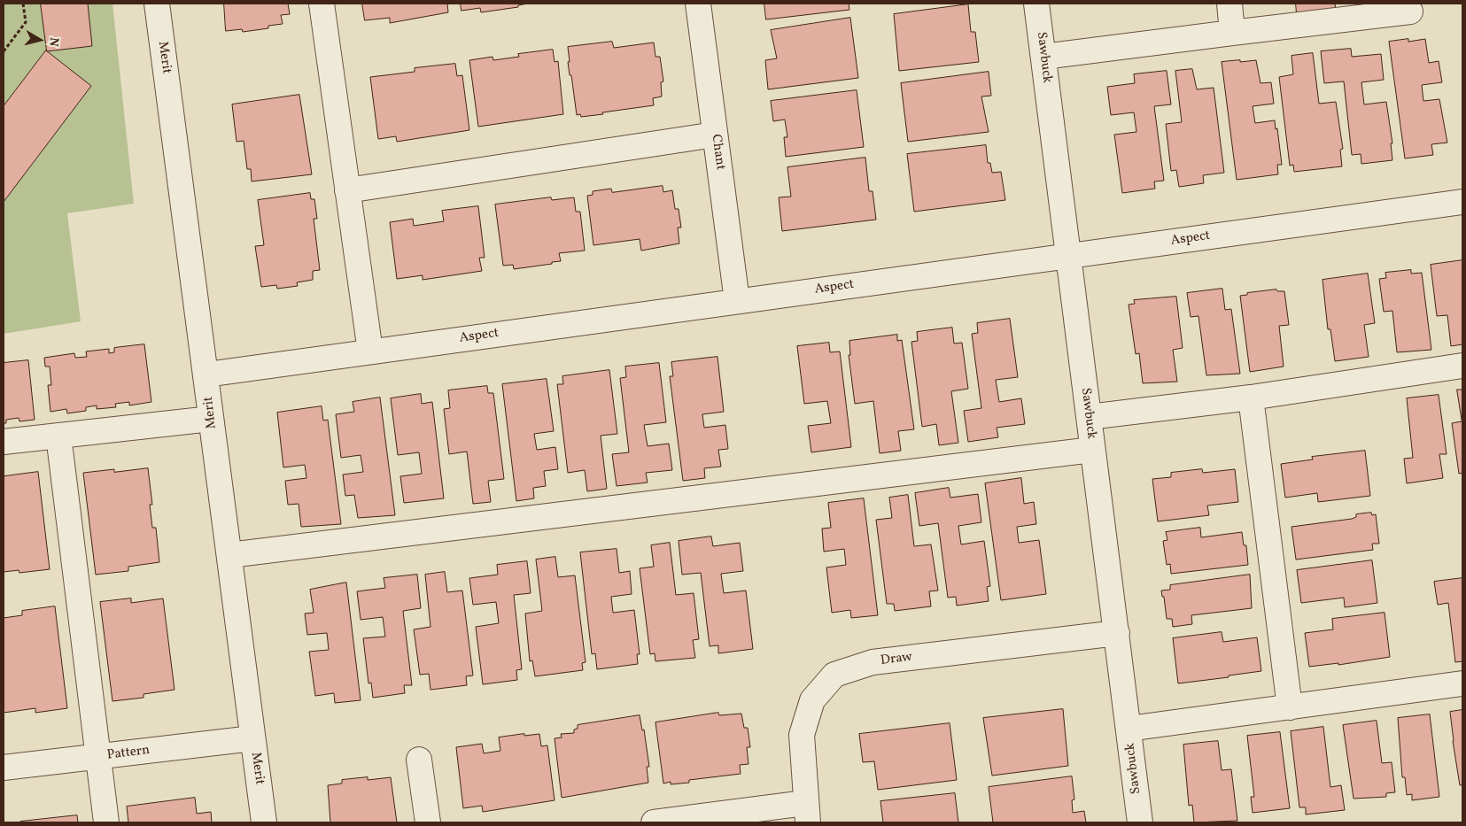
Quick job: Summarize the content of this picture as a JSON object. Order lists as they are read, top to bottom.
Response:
{
  "streets": {
    "street": [
      "Merit",
      "Sawbuck",
      "Chant",
      "Aspect",
      "Draw",
      "Pattern"
    ]
  },
  "crossings": [
    ["Merit", "Aspect"],
    ["Merit", "Pattern"],
    ["Sawbuck", "Aspect"],
    ["Sawbuck", "Draw"],
    ["Chant", "Aspect"]
  ],
  "north": "right"
}
